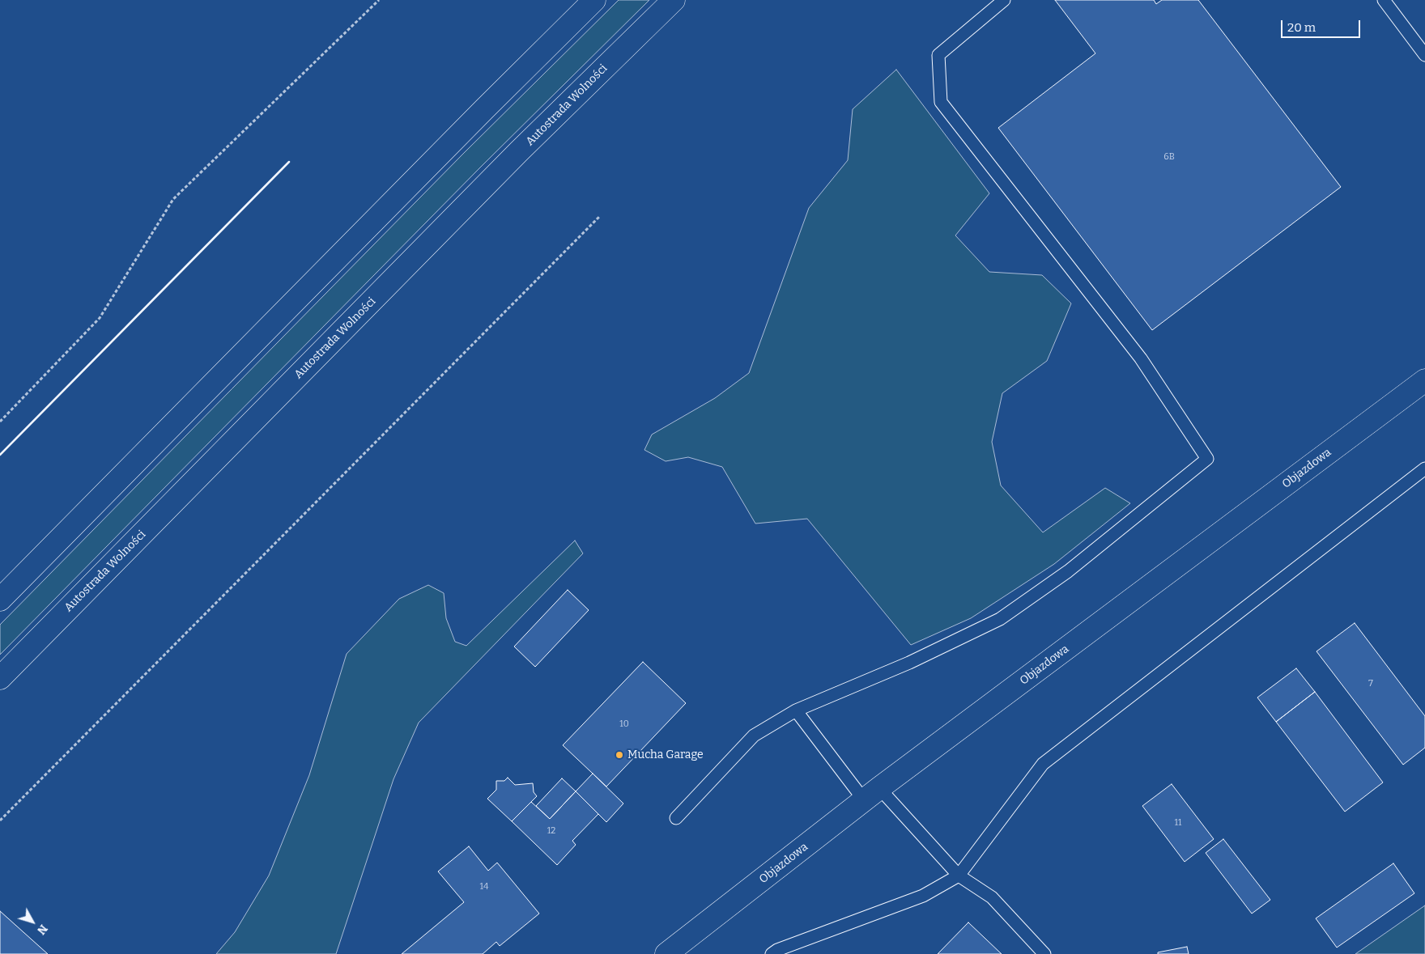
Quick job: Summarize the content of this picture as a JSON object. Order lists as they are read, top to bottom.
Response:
{
  "streets": {
    "main road": ["Autostrada Wolności", "Objazdowa"]
  },
  "places": ["Mucha Garage"],
  "house_numbers": [
    "6B",
    "7",
    "10",
    "11",
    "12",
    "14"
  ],
  "scale_bar": "20 m",
  "north": "bottom right"
}
